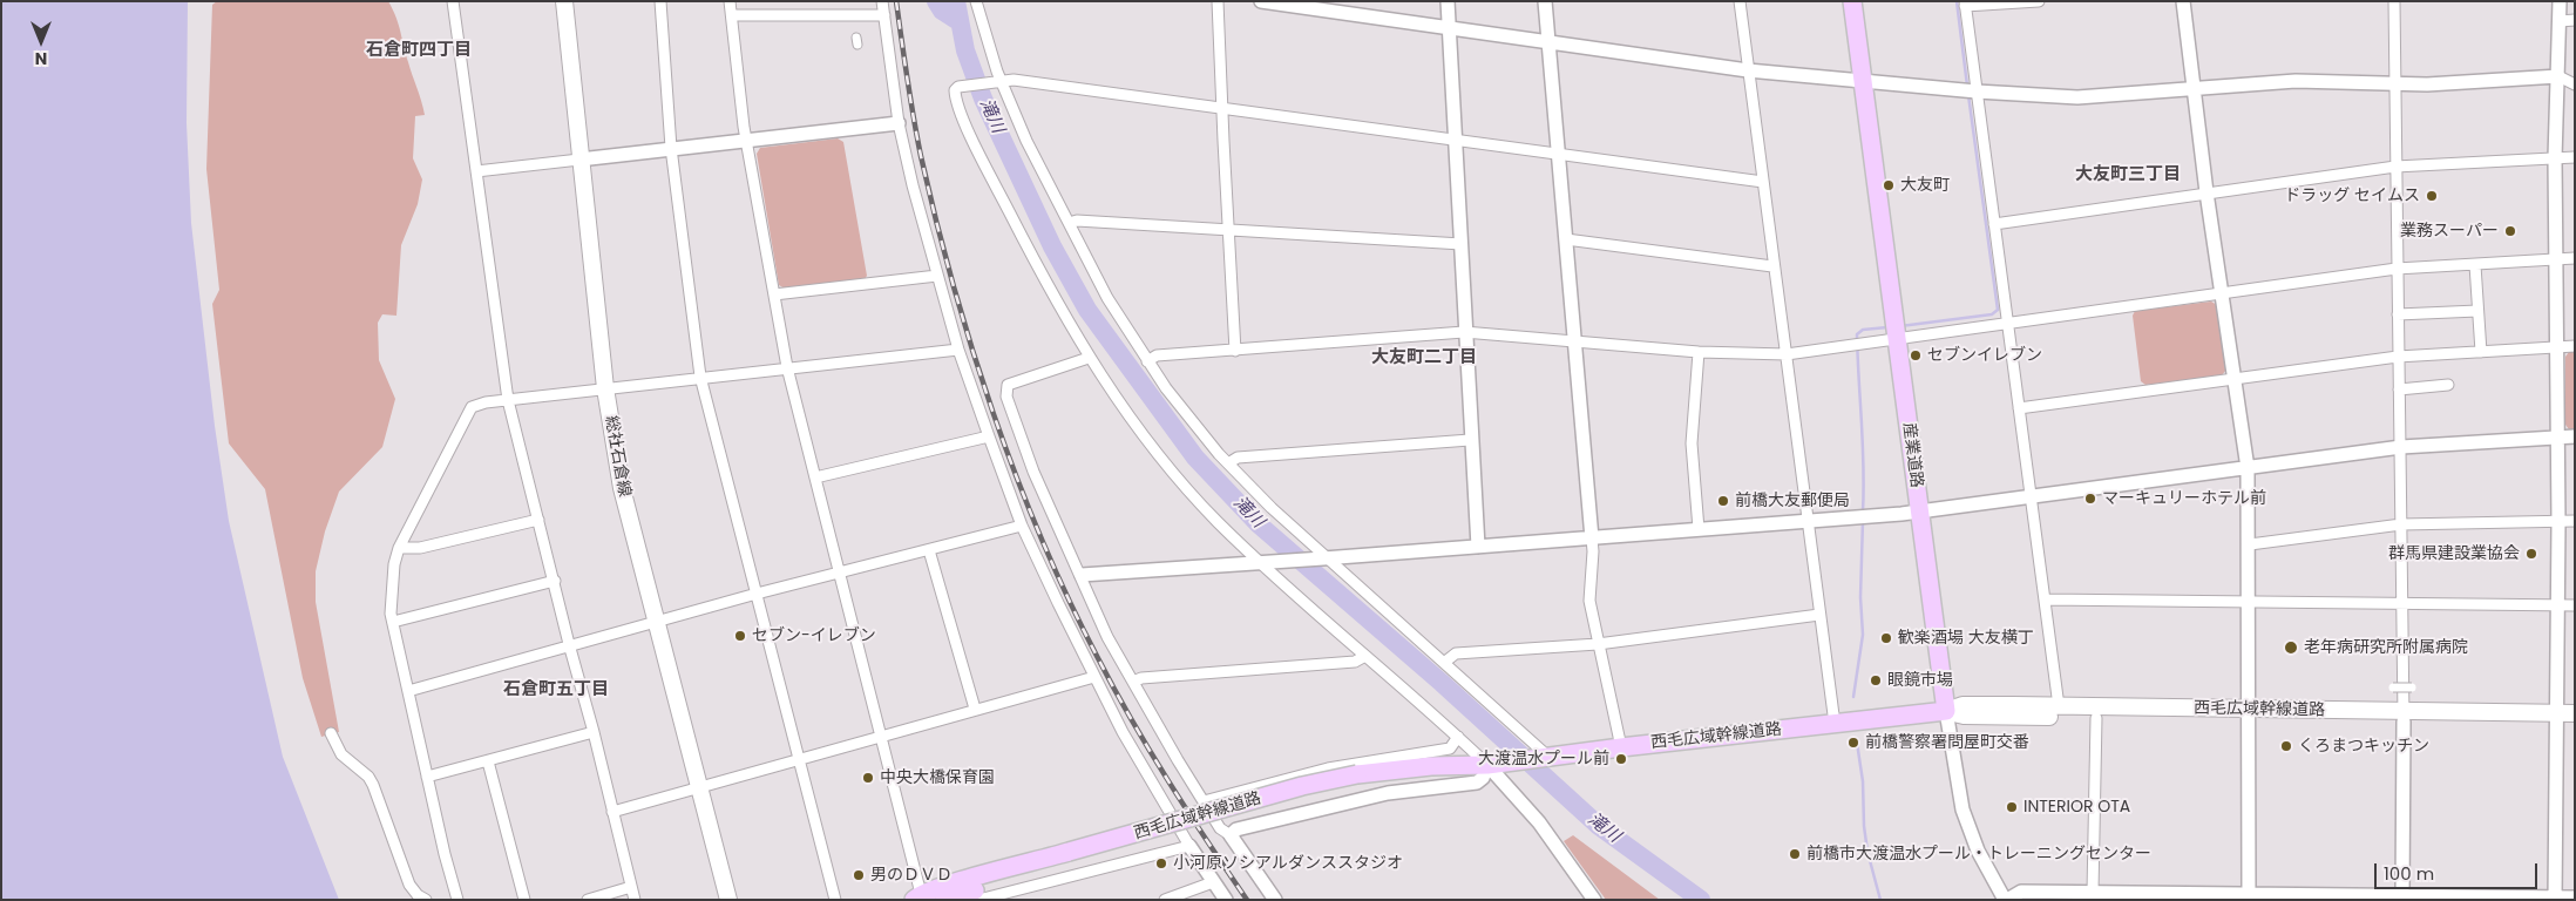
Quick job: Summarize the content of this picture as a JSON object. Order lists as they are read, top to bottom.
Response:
{
  "streets": {
    "main road": ["産業道路", "総社石倉線", "西毛広域幹線道路"]
  },
  "crossings": [
    ["産業道路", "西毛広域幹線道路"]
  ],
  "districts": [
    "石倉町四丁目",
    "大友町三丁目",
    "大友町二丁目",
    "石倉町五丁目"
  ],
  "water": ["滝川"],
  "places": [
    "大友町",
    "ドラッグ セイムス",
    "業務スーパー",
    "セブンイレブン",
    "マーキュリーホテル前",
    "前橋大友郵便局",
    "群馬県建設業協会",
    "セブン-イレブン",
    "歓楽酒場 大友横丁",
    "老年病研究所附属病院",
    "眼鏡市場",
    "前橋警察署問屋町交番",
    "くろまつキッチン",
    "大渡温水プール前",
    "中央大橋保育園",
    "INTERIOR OTA",
    "前橋市大渡温水プール・トレーニングセンター",
    "小河原ソシアルダンススタジオ",
    "男のＤＶＤ"
  ],
  "scale_bar": "100 m",
  "north": "bottom"
}
